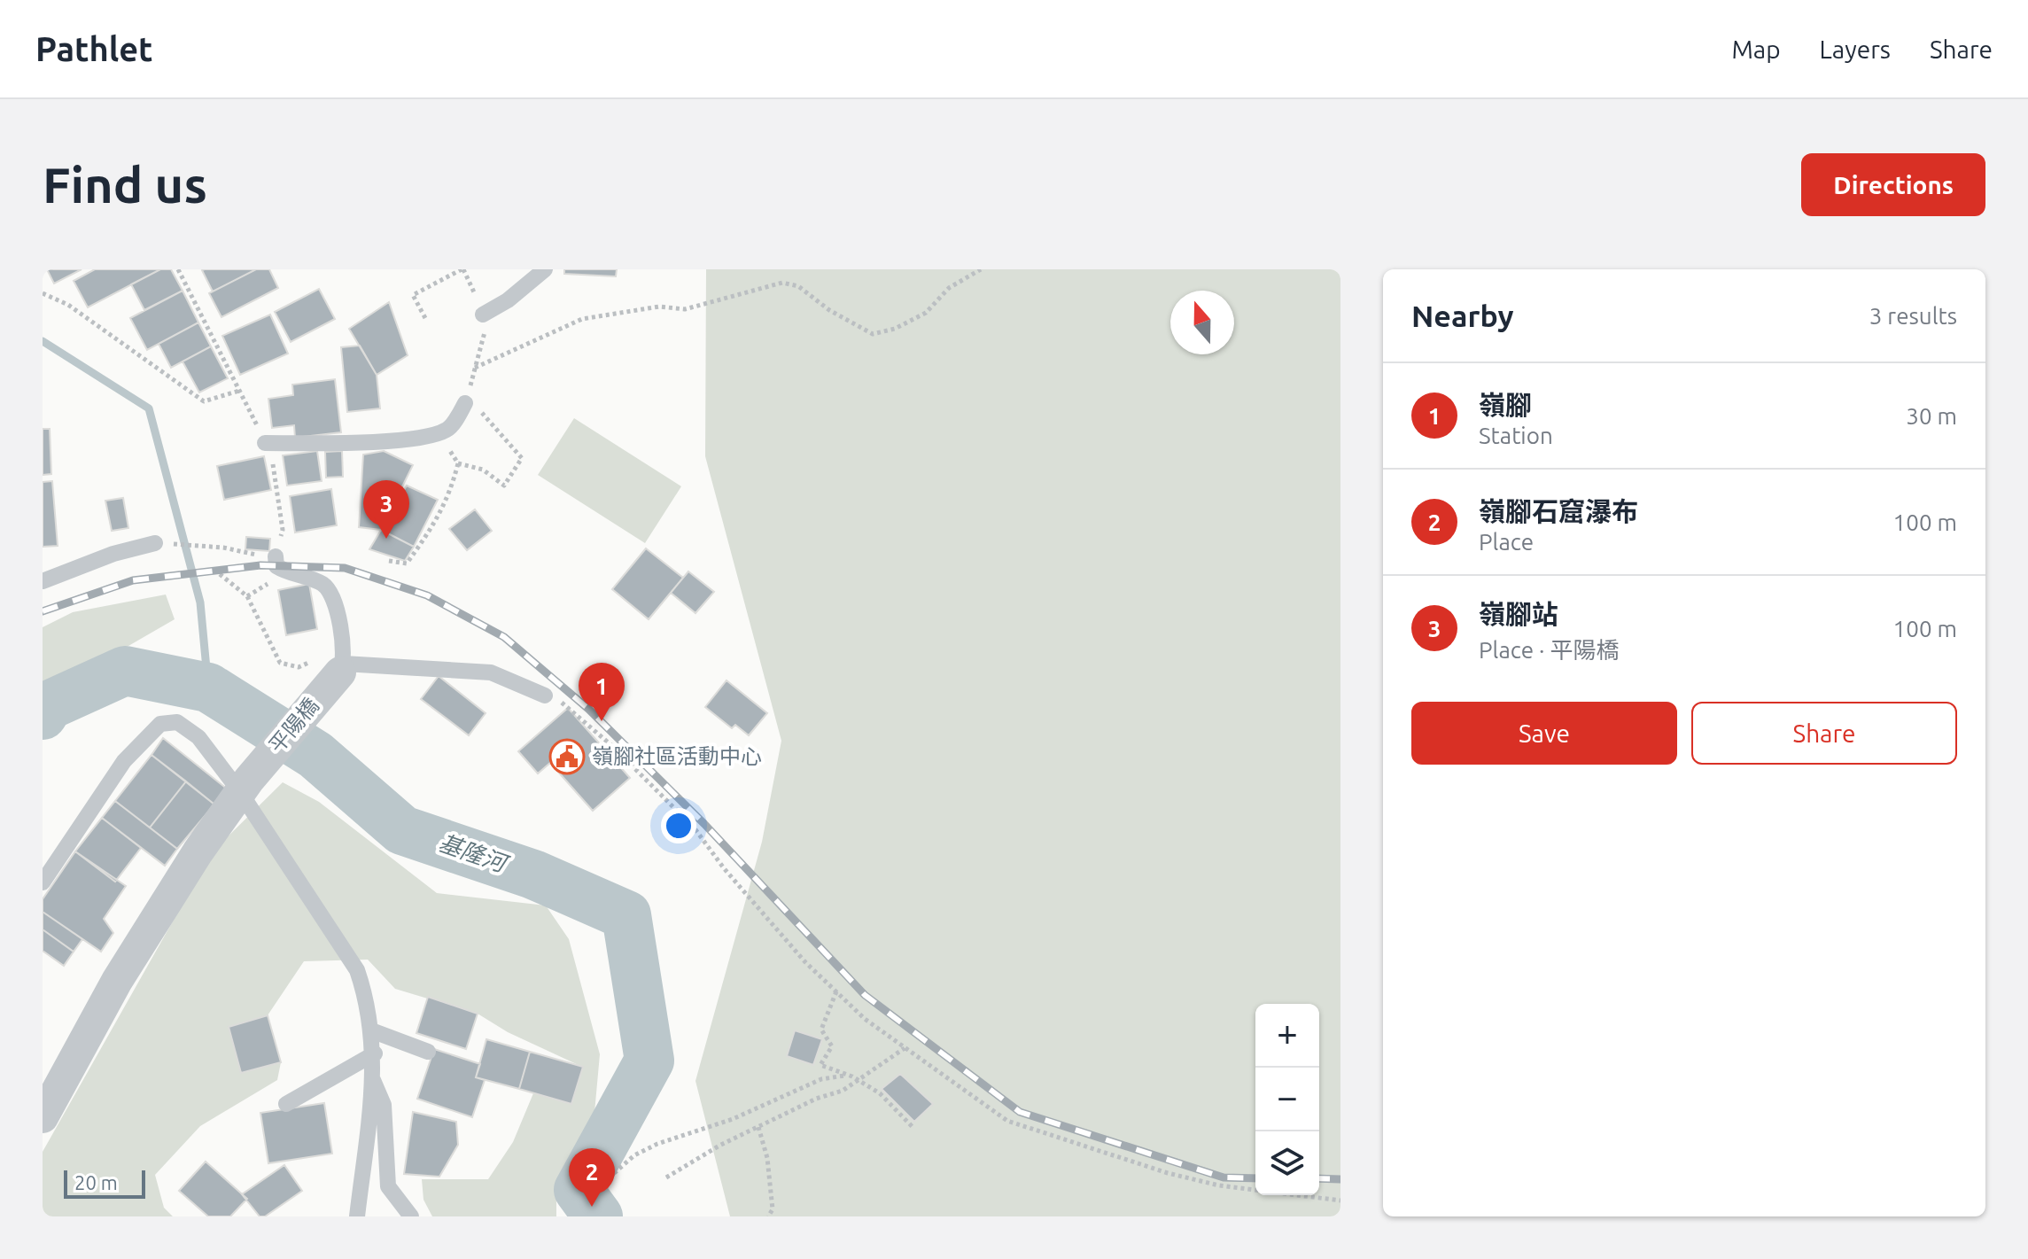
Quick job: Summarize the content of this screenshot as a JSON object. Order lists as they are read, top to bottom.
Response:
{
  "streets": {
    "street": ["平陽橋"]
  },
  "water": ["基隆河"],
  "places": {
    "public building": ["嶺腳社區活動中心"]
  },
  "scale_bar": "20 m",
  "north": "top",
  "page": {
    "header": "Pathlet",
    "nav": ["Map", "Layers", "Share"],
    "buttons": [
      "Directions",
      ["Save", "Share"]
    ],
    "title": "Find us",
    "heading": ["Nearby", "3 results"],
    "list": [
      {
        "mark": "1",
        "name": "嶺腳",
        "note": "Station",
        "value": "30 m"
      },
      {
        "mark": "2",
        "name": "嶺腳石窟瀑布",
        "note": "Place",
        "value": "100 m"
      },
      {
        "mark": "3",
        "name": "嶺腳站",
        "note": "Place · 平陽橋",
        "value": "100 m"
      }
    ],
    "pins": ["3", "1", "2"],
    "map_buttons": ["+", "−"],
    "scale": "20 m"
  }
}
